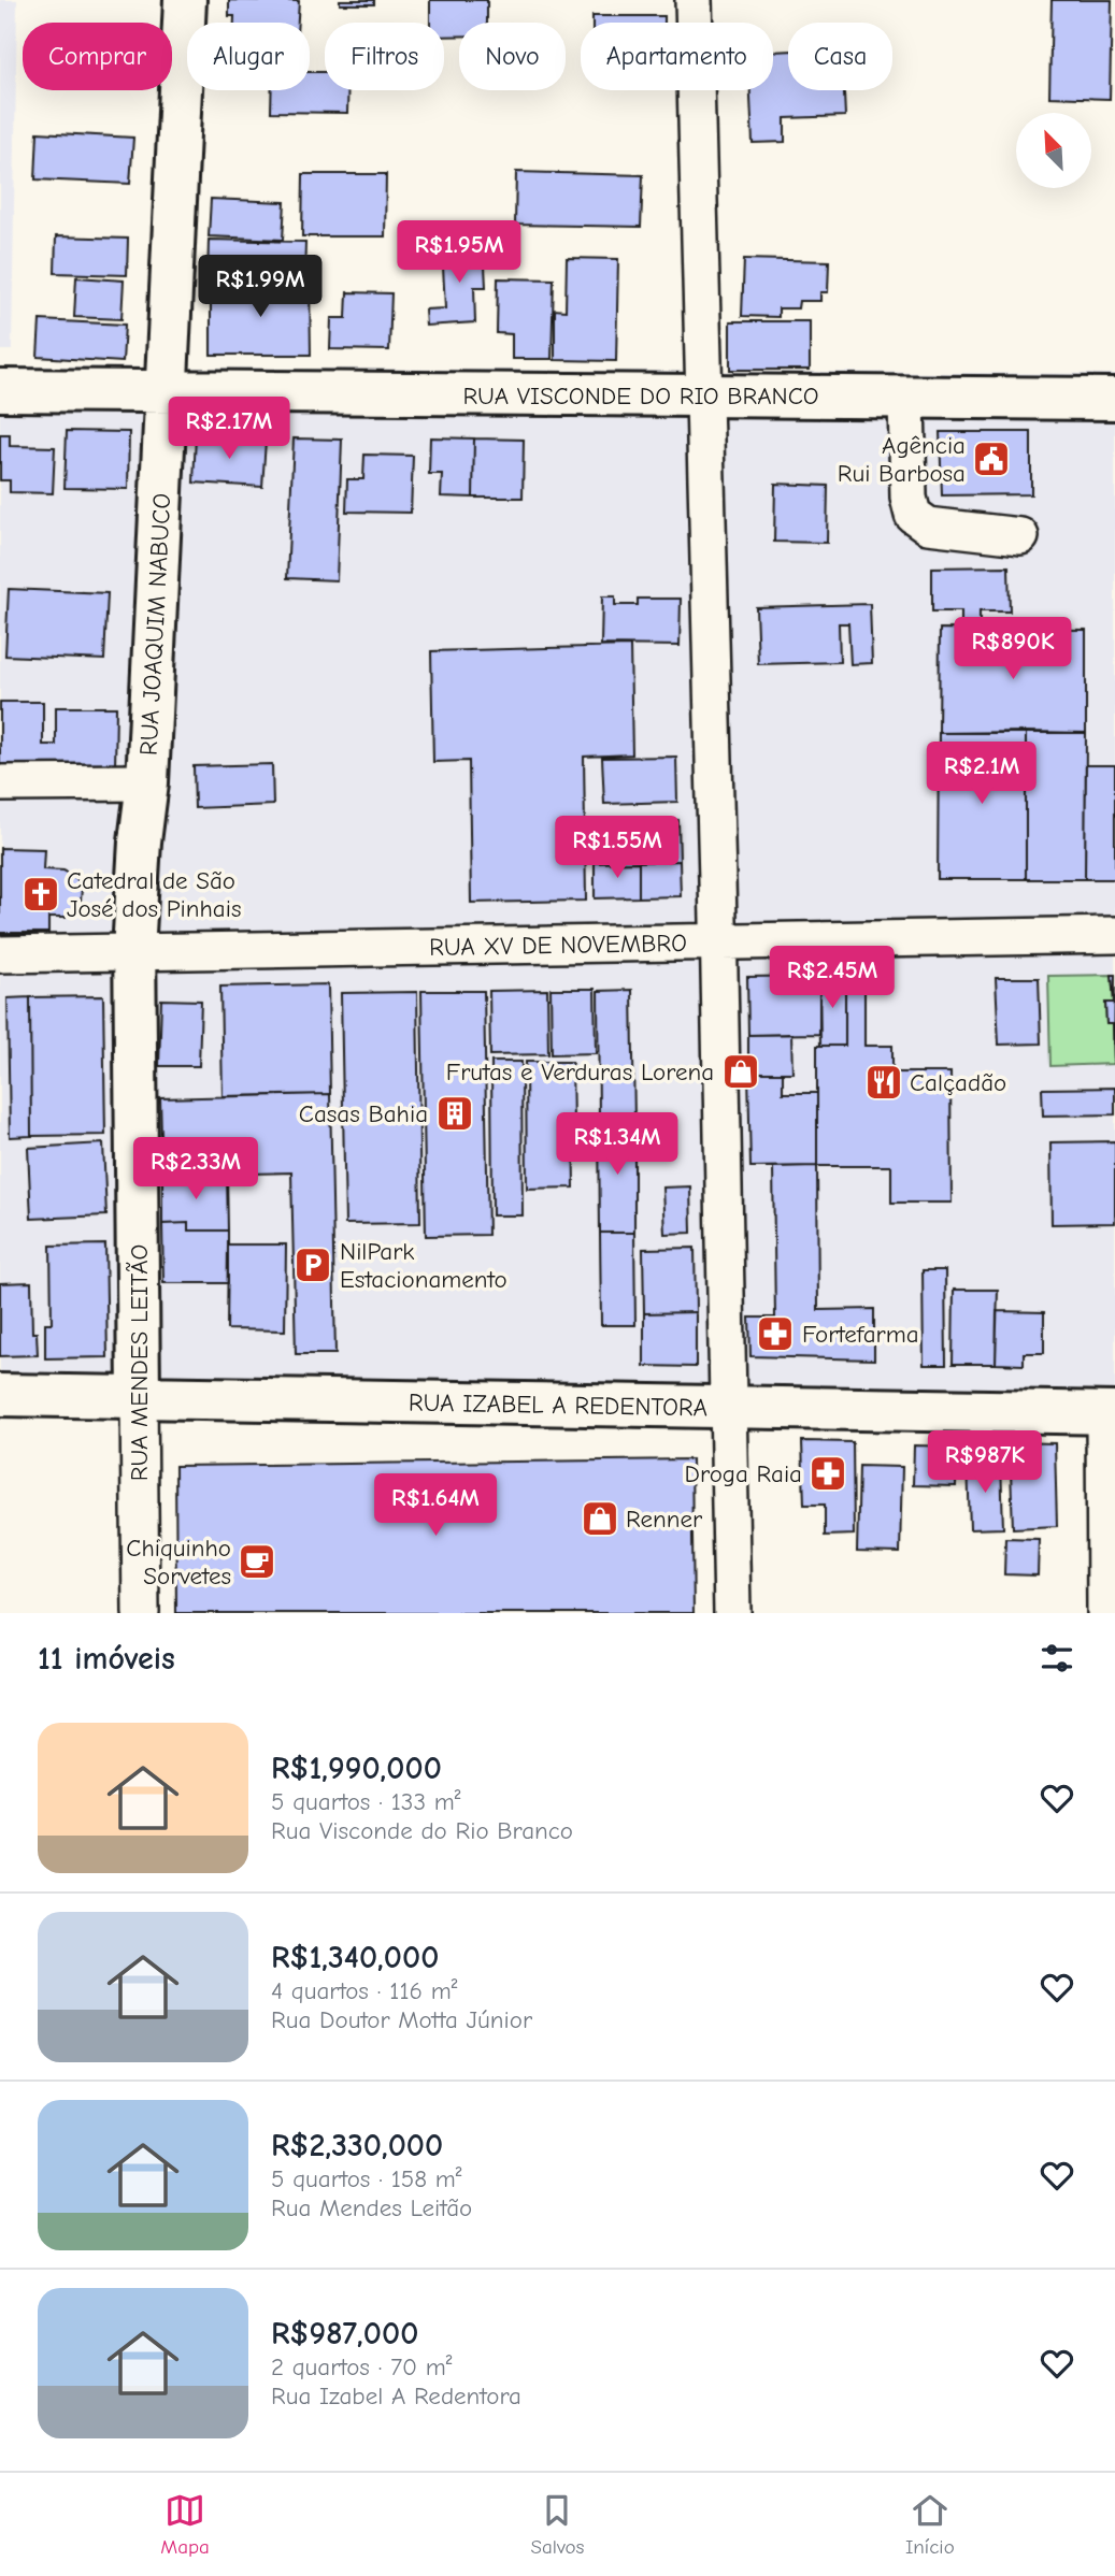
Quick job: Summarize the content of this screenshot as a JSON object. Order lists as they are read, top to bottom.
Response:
{
  "streets": {
    "main road": [
      "RUA VISCONDE DO RIO BRANCO",
      "RUA JOAQUIM NABUCO",
      "RUA MENDES LEITÃO",
      "RUA IZABEL A REDENTORA"
    ],
    "street": ["RUA XV DE NOVEMBRO"]
  },
  "crossings": [
    ["RUA VISCONDE DO RIO BRANCO", "RUA JOAQUIM NABUCO"],
    ["RUA JOAQUIM NABUCO", "RUA XV DE NOVEMBRO"],
    ["RUA JOAQUIM NABUCO", "RUA MENDES LEITÃO"],
    ["RUA XV DE NOVEMBRO", "RUA MENDES LEITÃO"],
    ["RUA MENDES LEITÃO", "RUA IZABEL A REDENTORA"]
  ],
  "places": {
    "public building": ["Agência Rui Barbosa"],
    "church": ["Catedral de São José dos Pinhais"],
    "shop": ["Frutas e Verduras Lorena", "Renner"],
    "restaurant": ["Calçadão"],
    "building": ["Casas Bahia"],
    "parking": ["NilPark Estacionamento"],
    "pharmacy": ["Fortefarma", "Droga Raia"],
    "cafe": ["Chiquinho Sorvetes"]
  },
  "north": "top left",
  "page": {
    "chip": [
      "Comprar",
      "Alugar",
      "Filtros",
      "Novo",
      "Apartamento",
      "Casa"
    ],
    "price": [
      "R$1.95M",
      "R$1.99M",
      "R$2.17M",
      "R$890K",
      "R$2.1M",
      "R$1.55M",
      "R$2.45M",
      "R$1.34M",
      "R$2.33M",
      "R$987K",
      "R$1.64M"
    ],
    "heading": "11 imóveis",
    "list": [
      {
        "name": "R$1,990,000",
        "note": "5 quartos · 133 m² · Rua Visconde do Rio Branco"
      },
      {
        "name": "R$1,340,000",
        "note": "4 quartos · 116 m² · Rua Doutor Motta Júnior"
      },
      {
        "name": "R$2,330,000",
        "note": "5 quartos · 158 m² · Rua Mendes Leitão"
      },
      {
        "name": "R$987,000",
        "note": "2 quartos · 70 m² · Rua Izabel A Redentora"
      }
    ],
    "tabs": ["Mapa", "Salvos", "Início"]
  }
}
